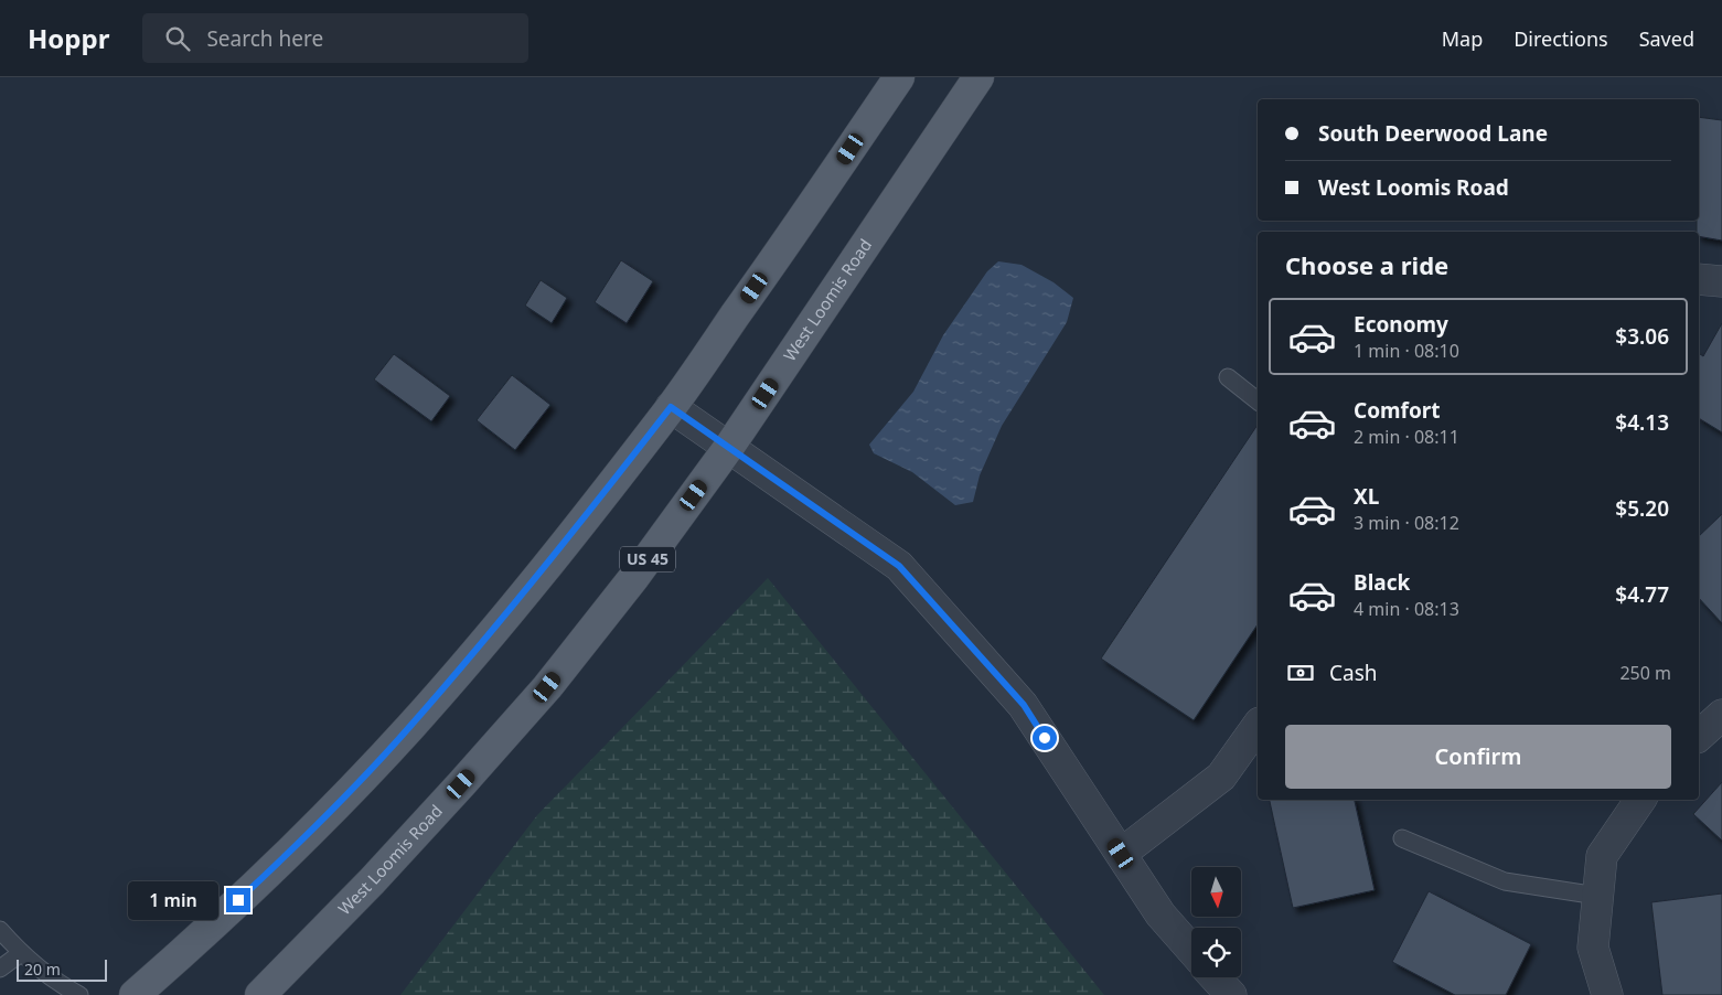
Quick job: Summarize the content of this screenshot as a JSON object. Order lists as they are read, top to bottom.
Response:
{
  "streets": {
    "main road": ["West Loomis Road", "US 45"]
  },
  "scale_bar": "20 m",
  "north": "bottom",
  "page": {
    "header": "Hoppr",
    "search": "Search here",
    "nav": ["Map", "Directions", "Saved"],
    "banner": ["South Deerwood Lane", "West Loomis Road"],
    "heading": "Choose a ride",
    "list": [
      {
        "name": "Economy",
        "note": "1 min · 08:10",
        "value": "$3.06"
      },
      {
        "name": "Comfort",
        "note": "2 min · 08:11",
        "value": "$4.13"
      },
      {
        "name": "XL",
        "note": "3 min · 08:12",
        "value": "$5.20"
      },
      {
        "name": "Black",
        "note": "4 min · 08:13",
        "value": "$4.77"
      }
    ],
    "pay": ["Cash", "250 m"],
    "buttons": "Confirm",
    "bubble": "1 min",
    "scale": "20 m"
  }
}
